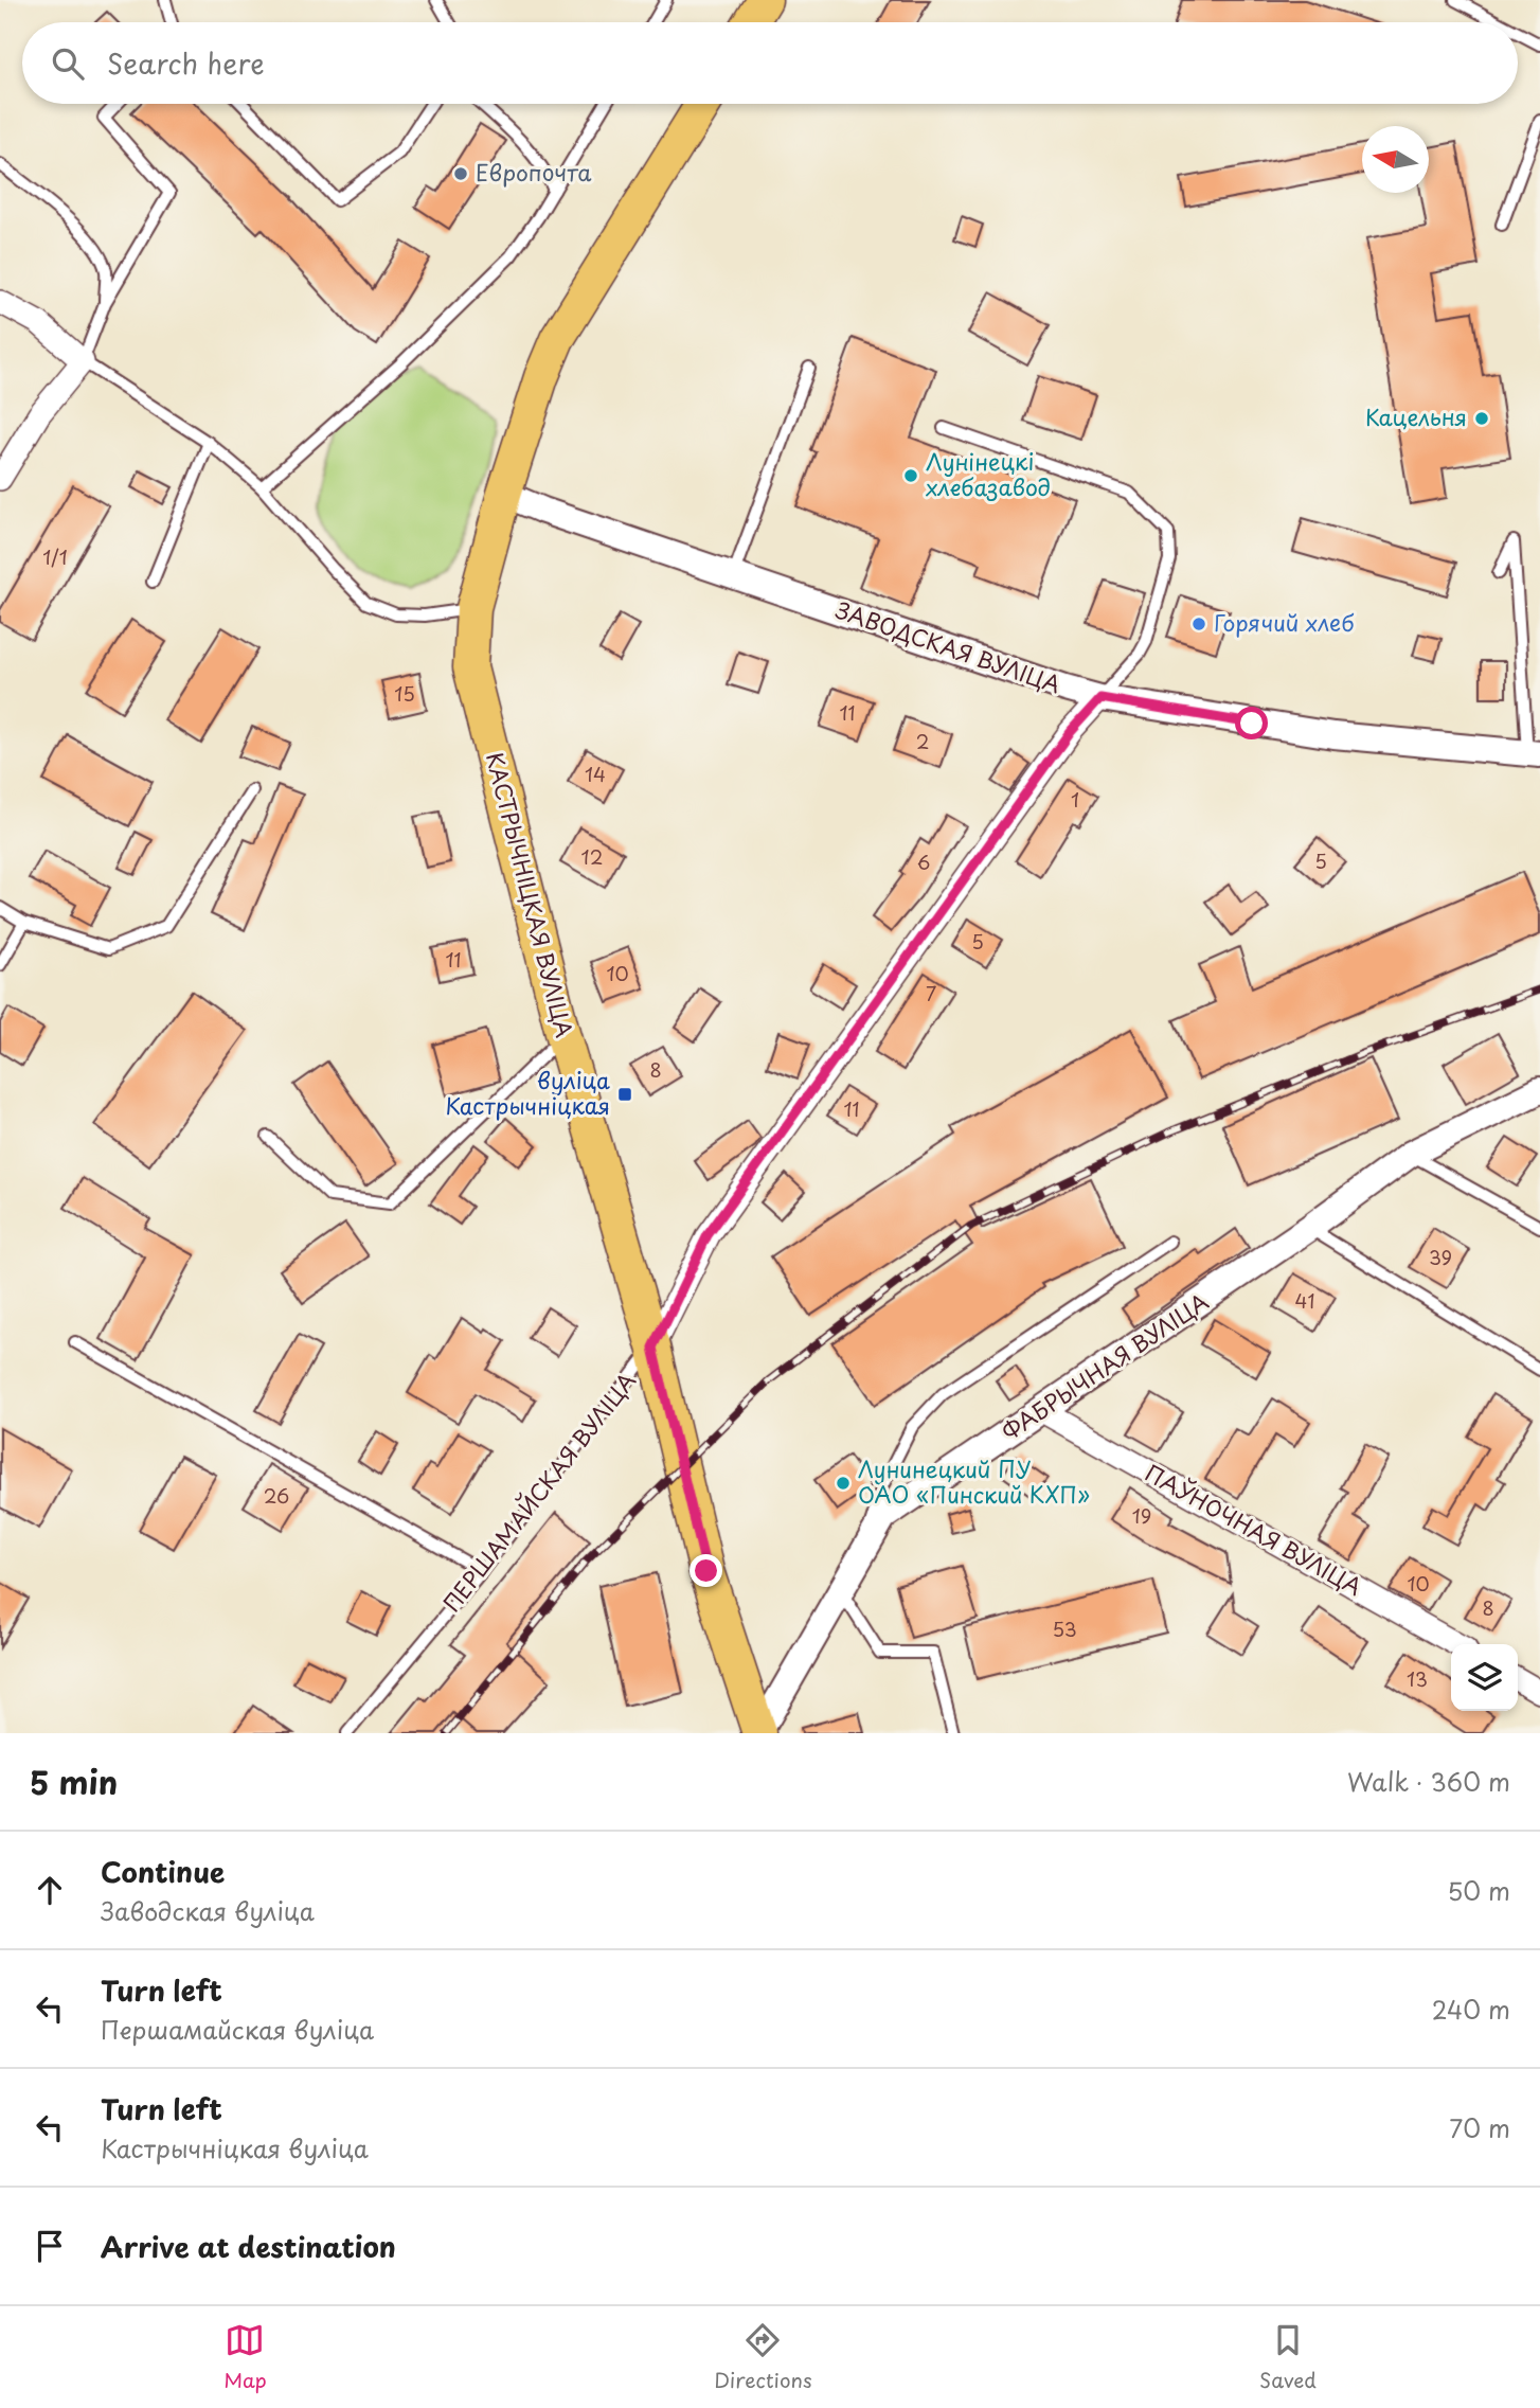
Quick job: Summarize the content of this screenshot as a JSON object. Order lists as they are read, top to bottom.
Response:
{
  "streets": {
    "main road": ["КАСТРЫЧНІЦКАЯ ВУЛІЦА"],
    "street": [
      "ЗАВОДСКАЯ ВУЛІЦА",
      "ФАБРЫЧНАЯ ВУЛІЦА",
      "ПЕРШАМАЙСКАЯ ВУЛІЦА",
      "ПАЎНОЧНАЯ ВУЛІЦА"
    ]
  },
  "crossings": [
    ["ЗАВОДСКАЯ ВУЛІЦА", "КАСТРЫЧНІЦКАЯ ВУЛІЦА"],
    ["ЗАВОДСКАЯ ВУЛІЦА", "ПЕРШАМАЙСКАЯ ВУЛІЦА"],
    ["КАСТРЫЧНІЦКАЯ ВУЛІЦА", "ФАБРЫЧНАЯ ВУЛІЦА"],
    ["КАСТРЫЧНІЦКАЯ ВУЛІЦА", "ПЕРШАМАЙСКАЯ ВУЛІЦА"],
    ["ФАБРЫЧНАЯ ВУЛІЦА", "ПАЎНОЧНАЯ ВУЛІЦА"]
  ],
  "places": {
    "other": [
      "Европочта",
      "Кацельня",
      "Лунінецкі хлебазавод",
      "Горячий хлеб",
      "Лунинецкий ПУ ОАО «Пинский КХП»"
    ],
    "transit": ["вуліца Кастрычніцкая"]
  },
  "house_numbers": [
    "1/1",
    "15",
    "11",
    "2",
    "14",
    "1",
    "12",
    "5",
    "6",
    "5",
    "11",
    "10",
    "7",
    "8",
    "11",
    "39",
    "41",
    "26",
    "19",
    "10",
    "8",
    "53",
    "13"
  ],
  "north": "left",
  "page": {
    "search": "Search here",
    "heading": ["5 min", "Walk · 360 m"],
    "list": [
      ["Continue", "Заводская вуліца", "50 m"],
      ["Turn left", "Першамайская вуліца", "240 m"],
      ["Turn left", "Кастрычніцкая вуліца", "70 m"],
      "Arrive at destination"
    ],
    "nav": ["Map", "Directions", "Saved"]
  }
}
